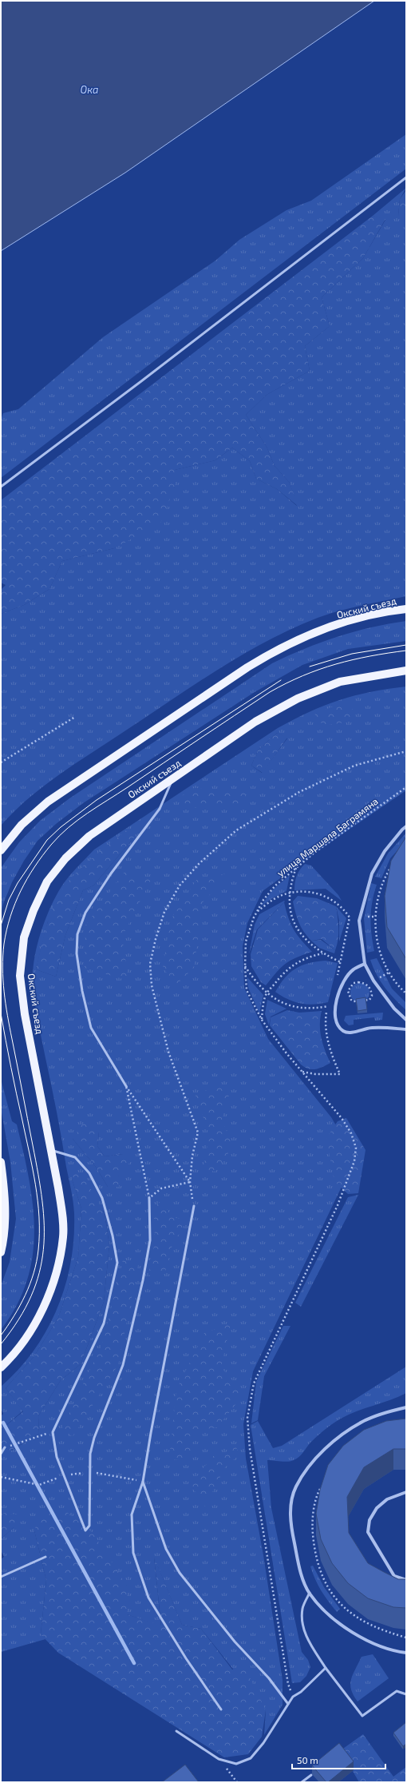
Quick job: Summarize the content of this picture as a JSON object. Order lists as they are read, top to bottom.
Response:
{
  "streets": {
    "main road": ["Окский съезд"],
    "path": ["улица Маршала Баграмяна"]
  },
  "water": ["Ока"],
  "scale_bar": "50 m"
}
